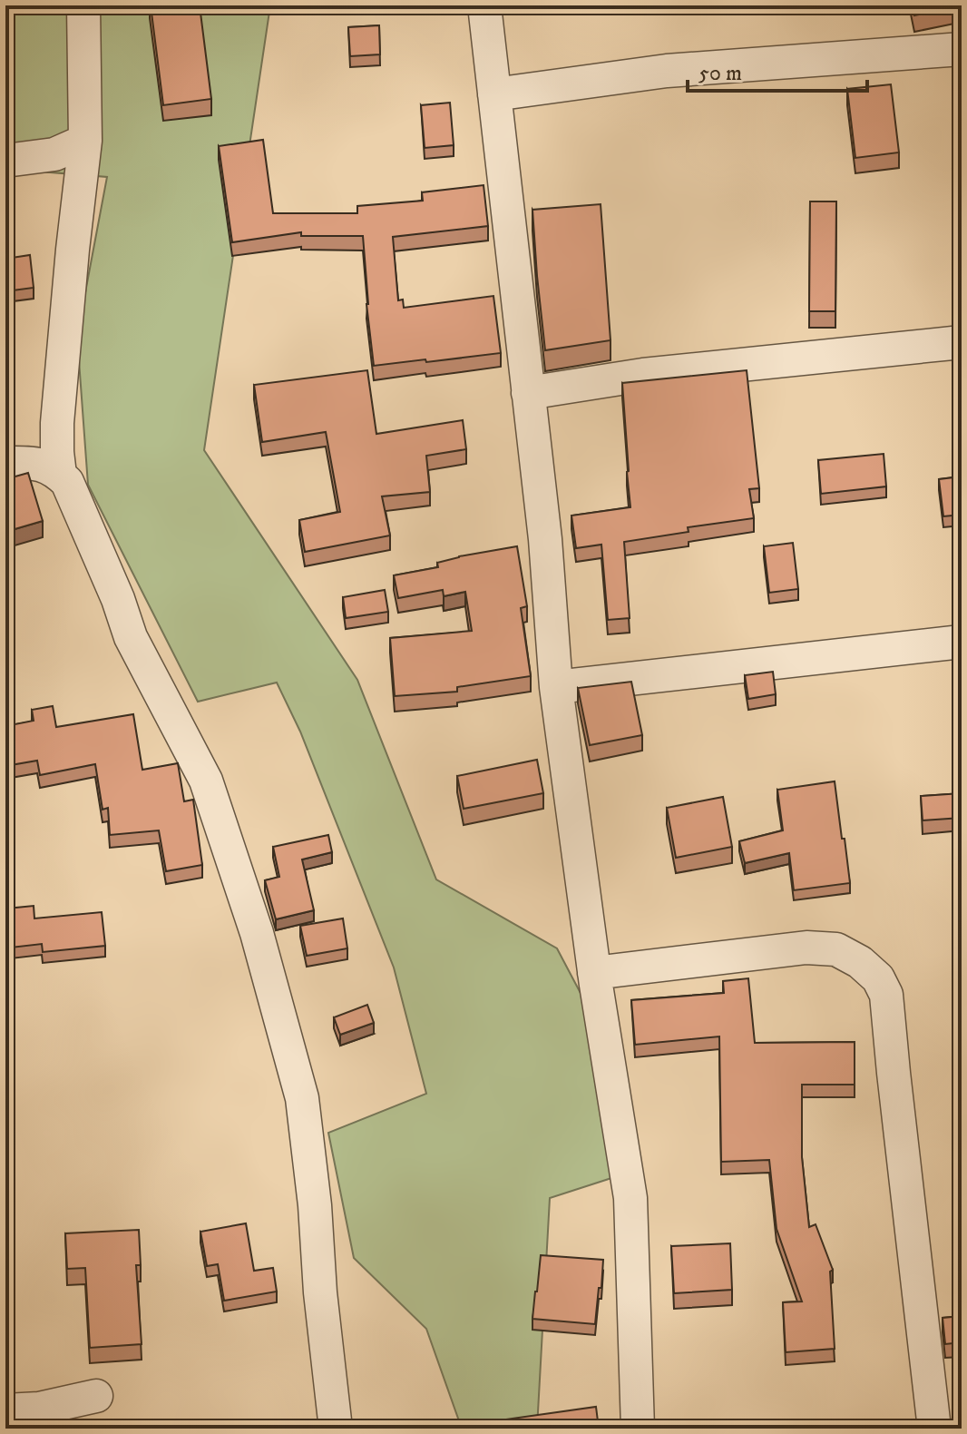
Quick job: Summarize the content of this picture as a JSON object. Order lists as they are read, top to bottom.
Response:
{
  "scale_bar": "50 m"
}
